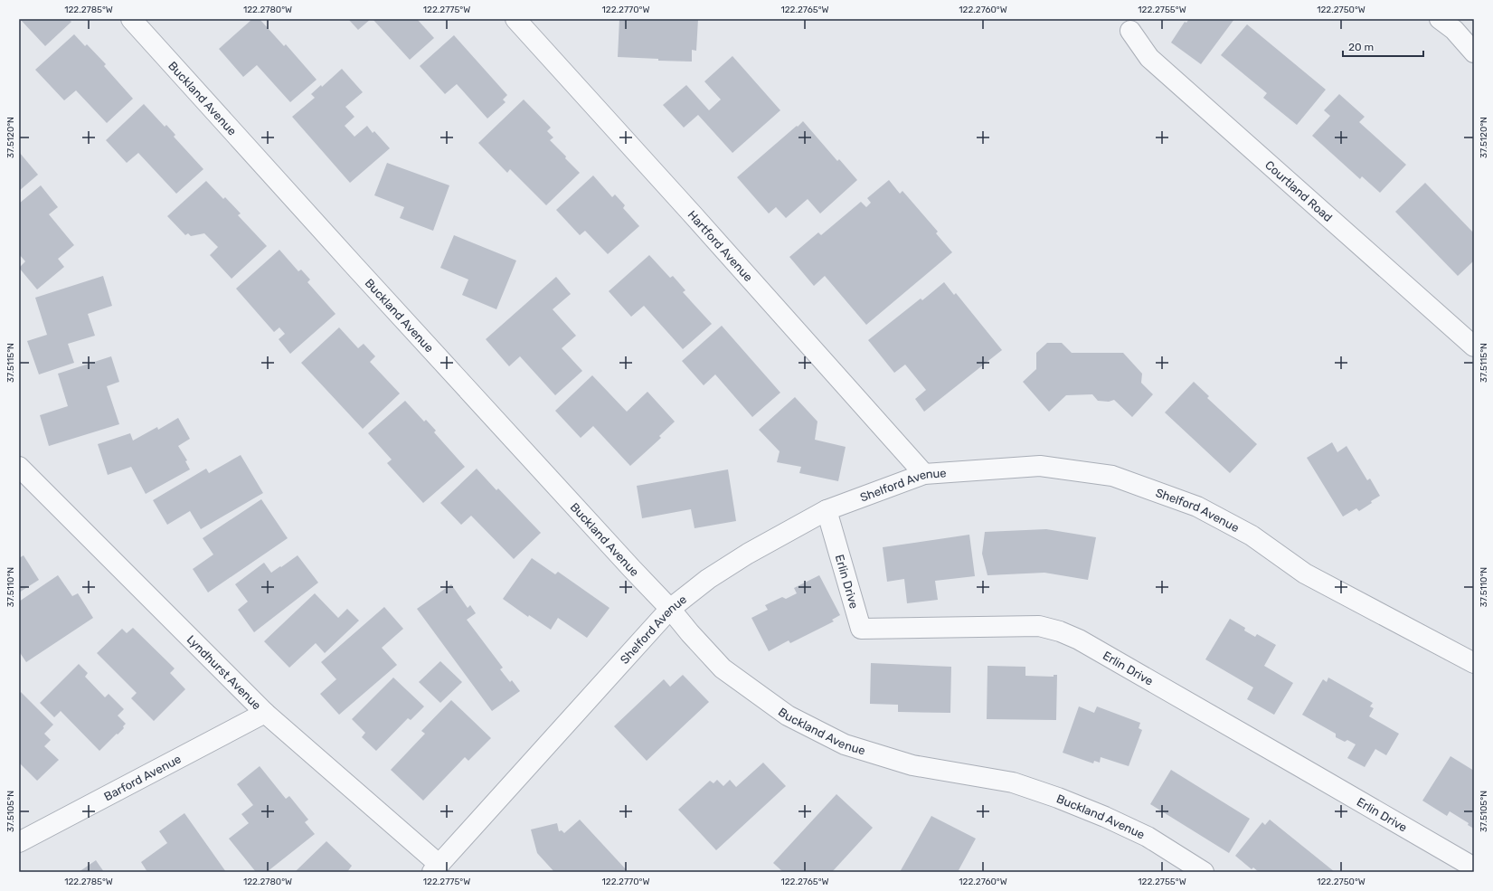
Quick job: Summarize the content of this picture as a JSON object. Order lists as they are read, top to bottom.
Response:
{
  "streets": {
    "street": [
      "Buckland Avenue",
      "Courtland Road",
      "Hartford Avenue",
      "Shelford Avenue",
      "Erlin Drive",
      "Lyndhurst Avenue",
      "Barford Avenue"
    ]
  },
  "crossings": [
    ["Buckland Avenue", "Shelford Avenue"],
    ["Hartford Avenue", "Shelford Avenue"],
    ["Shelford Avenue", "Erlin Drive"],
    ["Shelford Avenue", "Lyndhurst Avenue"],
    ["Lyndhurst Avenue", "Barford Avenue"]
  ],
  "scale_bar": "20 m",
  "coordinates": [
    "122.2785°W",
    "122.2780°W",
    "122.2775°W",
    "122.2770°W",
    "122.2765°W",
    "122.2760°W",
    "122.2755°W",
    "122.2750°W",
    "37.5120°N",
    "37.5115°N",
    "37.5110°N",
    "37.5105°N"
  ]
}
